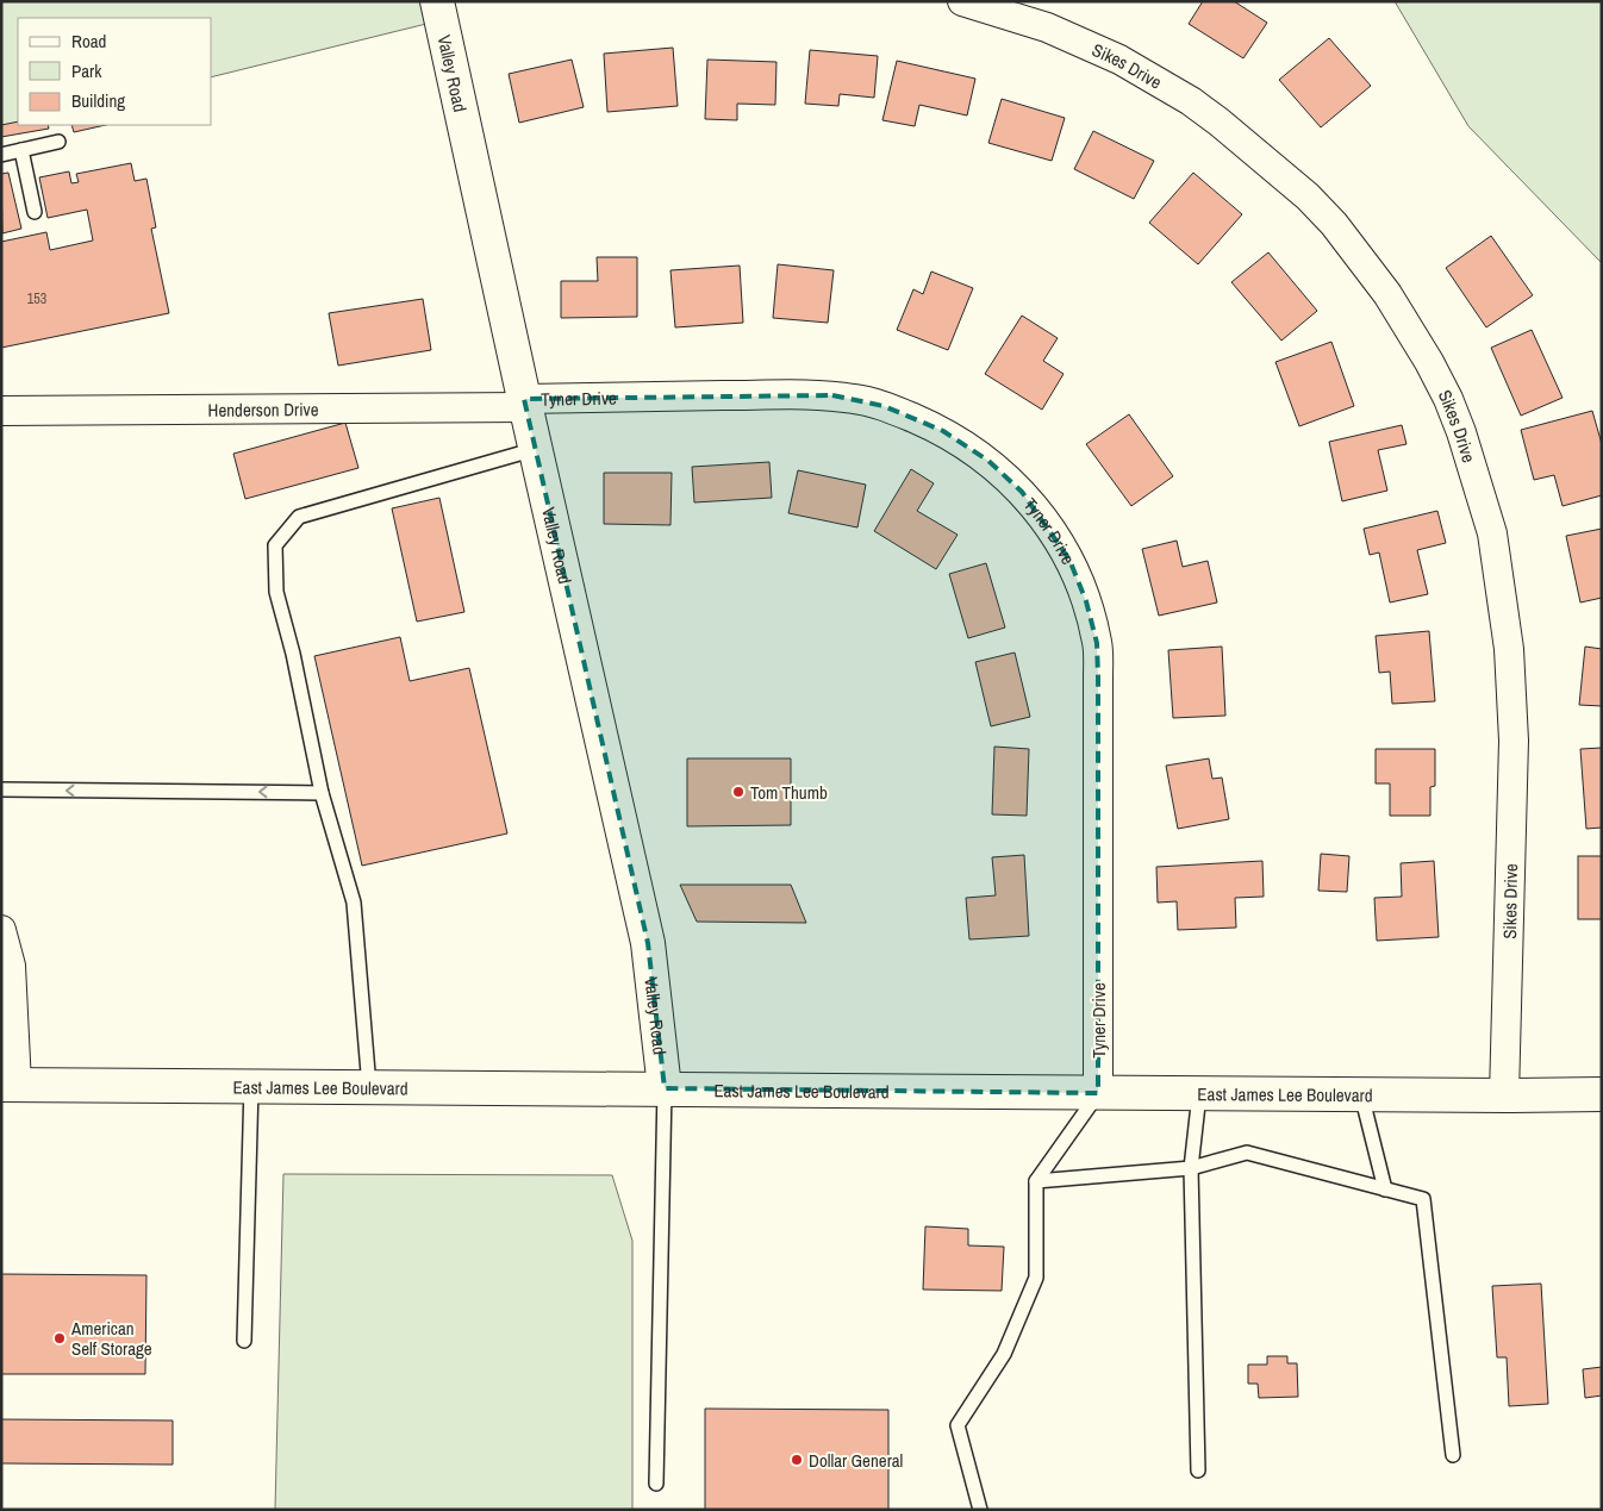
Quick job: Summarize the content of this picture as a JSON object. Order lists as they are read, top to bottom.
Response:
{
  "streets": {
    "main road": ["Valley Road", "East James Lee Boulevard"],
    "street": ["Sikes Drive", "Tyner Drive", "Henderson Drive"]
  },
  "crossings": [
    ["Sikes Drive", "East James Lee Boulevard"],
    ["Valley Road", "Tyner Drive"],
    ["Valley Road", "Henderson Drive"],
    ["Valley Road", "East James Lee Boulevard"],
    ["Tyner Drive", "Henderson Drive"],
    ["Tyner Drive", "East James Lee Boulevard"]
  ],
  "places": ["Tom Thumb", "American Self Storage", "Dollar General"],
  "house_numbers": ["153"],
  "legend": ["Road", "Park", "Building"]
}
